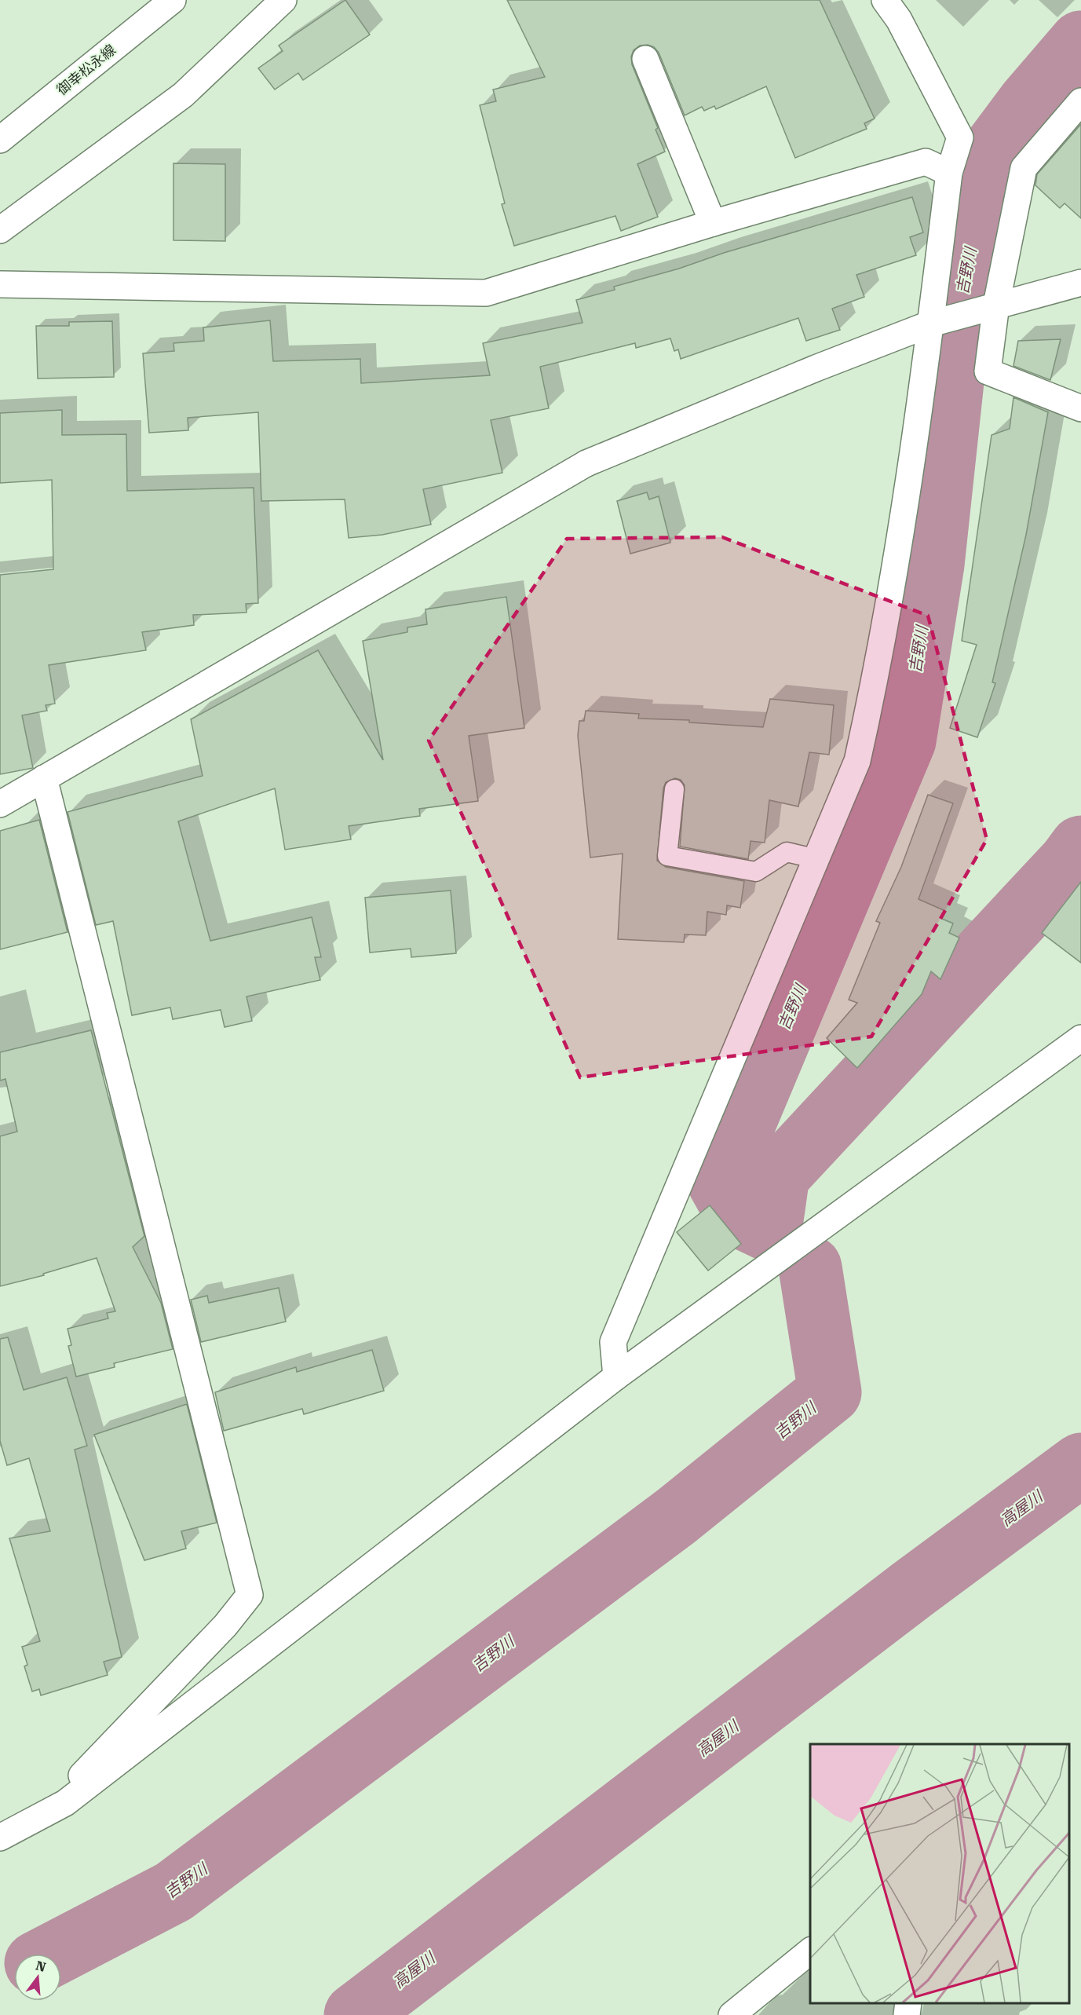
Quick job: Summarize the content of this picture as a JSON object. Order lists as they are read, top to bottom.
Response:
{
  "streets": {
    "street": ["御幸松永線"]
  },
  "water": ["吉野川", "高屋川"],
  "north": "top"
}
